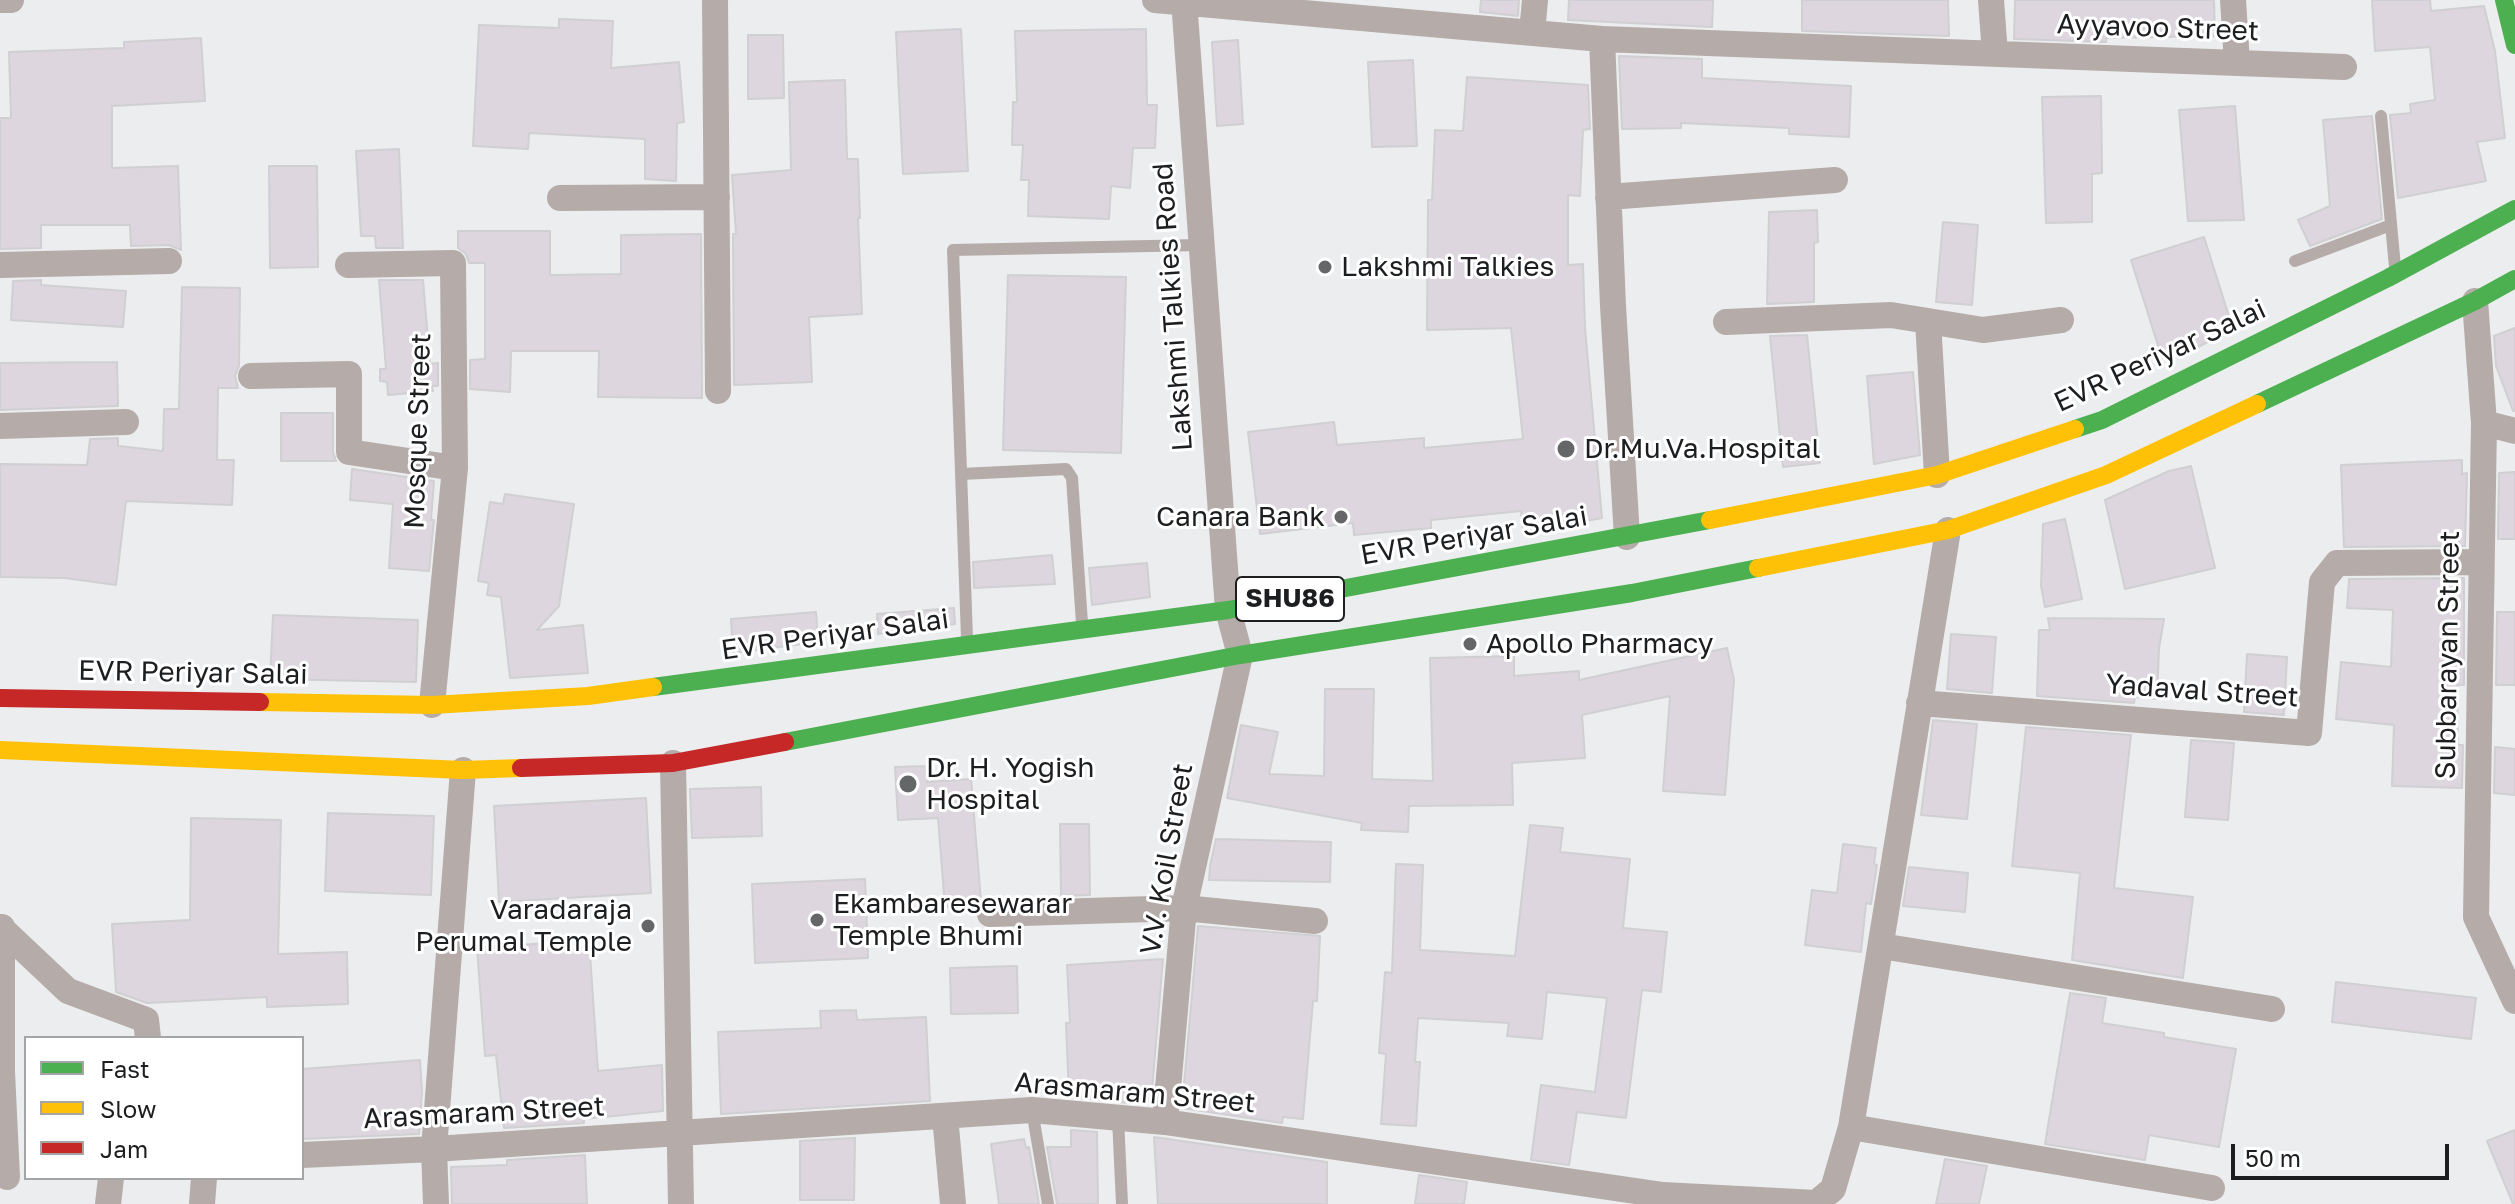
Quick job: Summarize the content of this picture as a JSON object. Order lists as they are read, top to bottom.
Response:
{
  "streets": {
    "main road": ["EVR Periyar Salai", "SHU86"],
    "street": [
      "Ayyavoo Street",
      "Lakshmi Talkies Road",
      "Mosque Street",
      "Subbarayan Street",
      "Yadaval Street",
      "V.V. Koil Street",
      "Arasmaram Street"
    ]
  },
  "crossings": [
    ["Ayyavoo Street", "Lakshmi Talkies Road"],
    ["Lakshmi Talkies Road", "EVR Periyar Salai"],
    ["Lakshmi Talkies Road", "V.V. Koil Street"],
    ["EVR Periyar Salai", "Mosque Street"],
    ["EVR Periyar Salai", "V.V. Koil Street"],
    ["SHU86", "Subbarayan Street"],
    ["SHU86", "V.V. Koil Street"],
    ["Subbarayan Street", "Yadaval Street"],
    ["V.V. Koil Street", "Arasmaram Street"]
  ],
  "places": [
    "Lakshmi Talkies",
    "Dr.Mu.Va.Hospital",
    "Canara Bank",
    "Apollo Pharmacy",
    "Dr. H. Yogish Hospital",
    "Ekambaresewarar Temple Bhumi",
    "Varadaraja Perumal Temple"
  ],
  "legend": ["Fast", "Slow", "Jam"],
  "scale_bar": "50 m"
}
